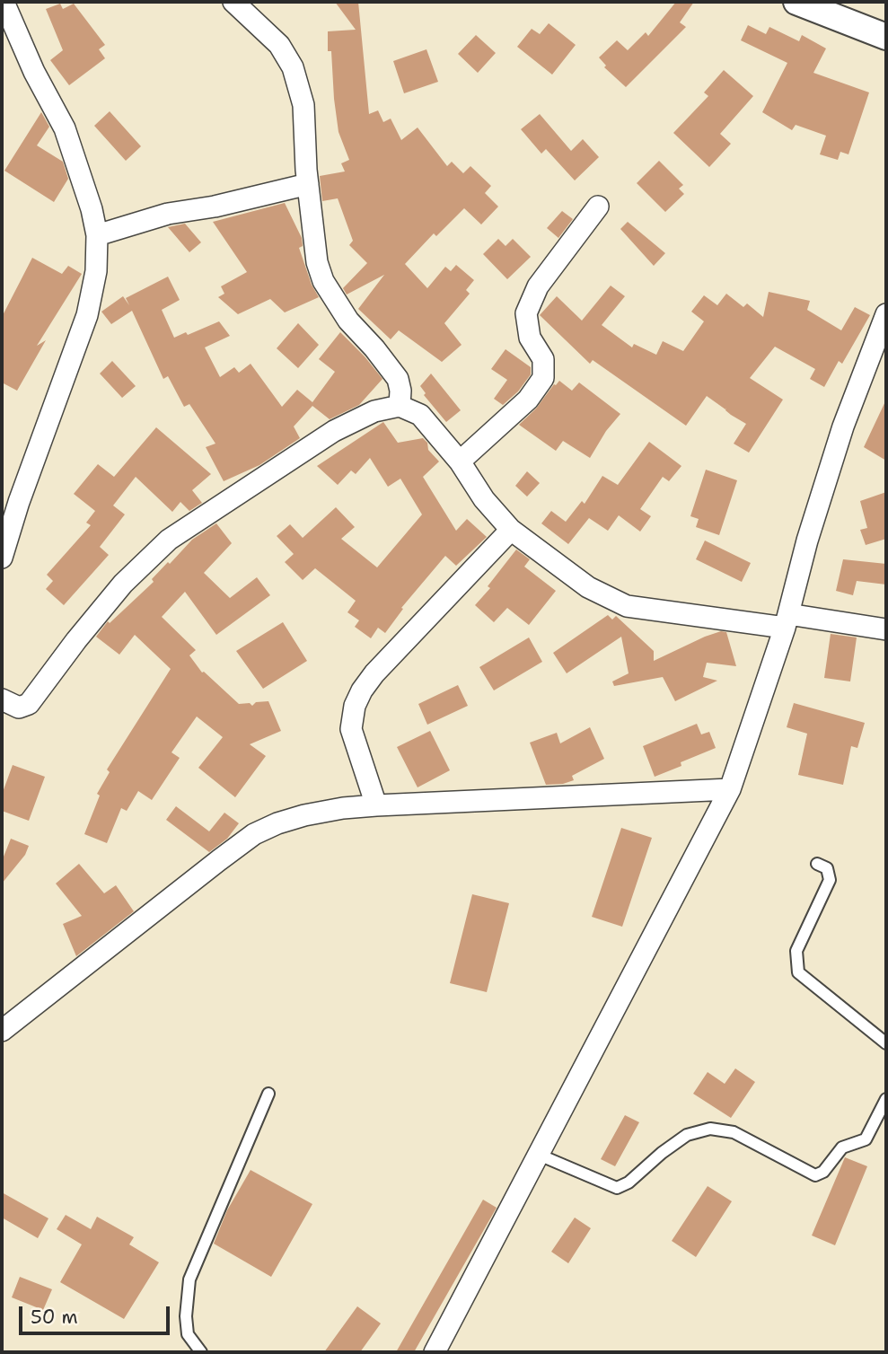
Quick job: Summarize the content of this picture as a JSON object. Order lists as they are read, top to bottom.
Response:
{
  "scale_bar": "50 m"
}
